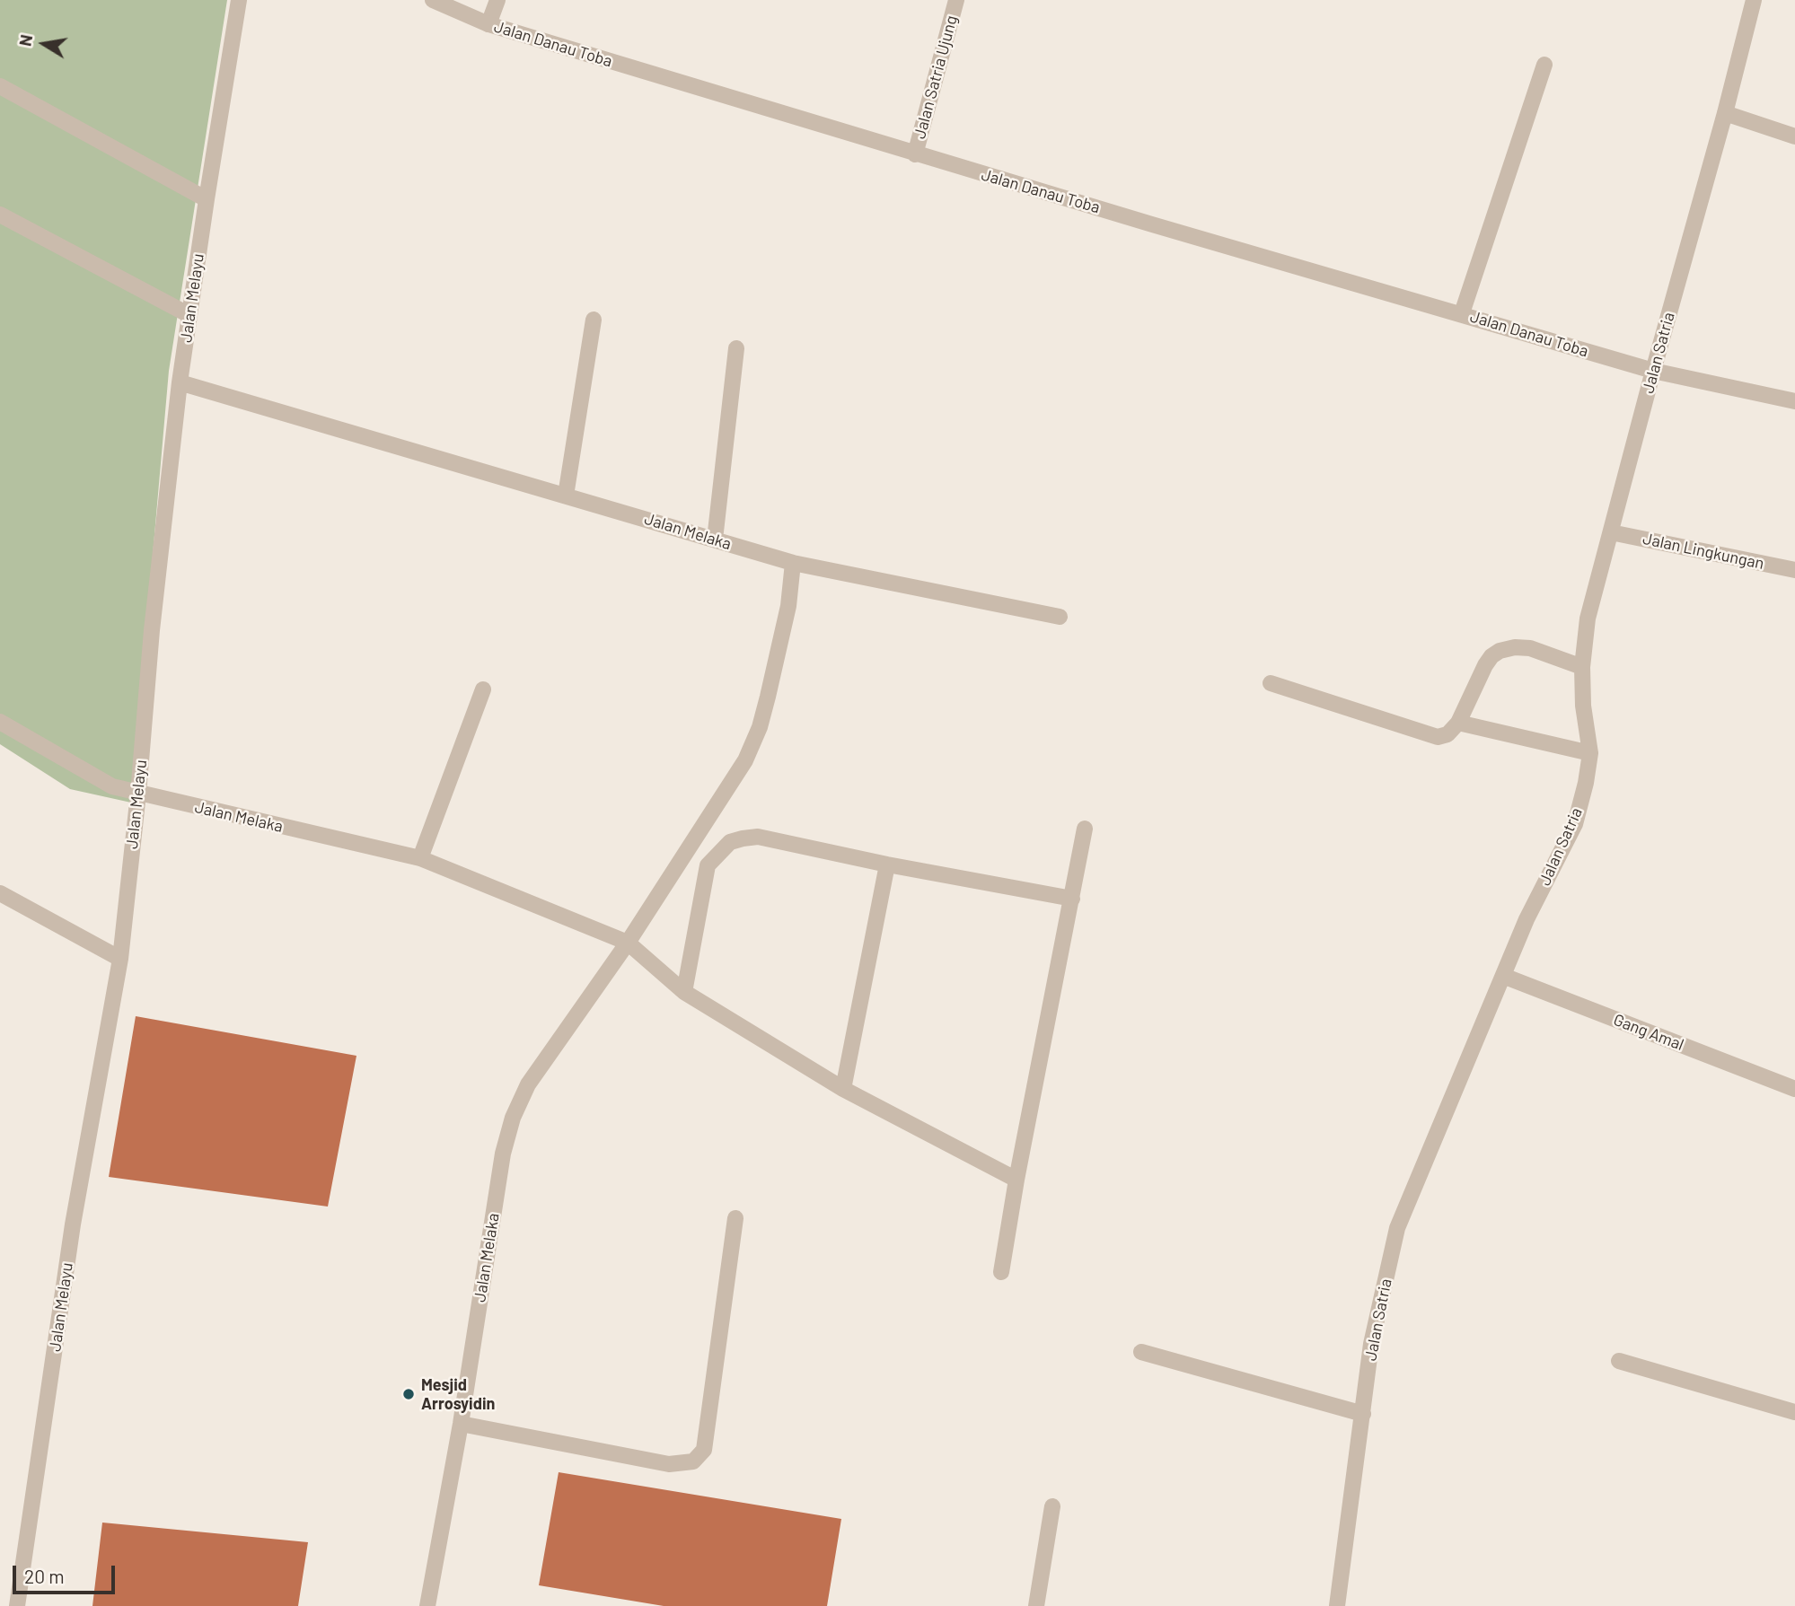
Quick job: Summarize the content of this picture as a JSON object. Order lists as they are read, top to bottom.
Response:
{
  "streets": {
    "street": [
      "Jalan Danau Toba",
      "Jalan Satria Ujung",
      "Jalan Melayu",
      "Jalan Satria",
      "Jalan Melaka",
      "Jalan Lingkungan",
      "Gang Amal"
    ]
  },
  "crossings": [
    ["Jalan Danau Toba", "Jalan Satria Ujung"],
    ["Jalan Danau Toba", "Jalan Satria"],
    ["Jalan Melayu", "Jalan Melaka"],
    ["Jalan Satria", "Jalan Lingkungan"],
    ["Jalan Satria", "Gang Amal"]
  ],
  "places": ["Mesjid Arrosyidin"],
  "scale_bar": "20 m",
  "north": "left"
}
